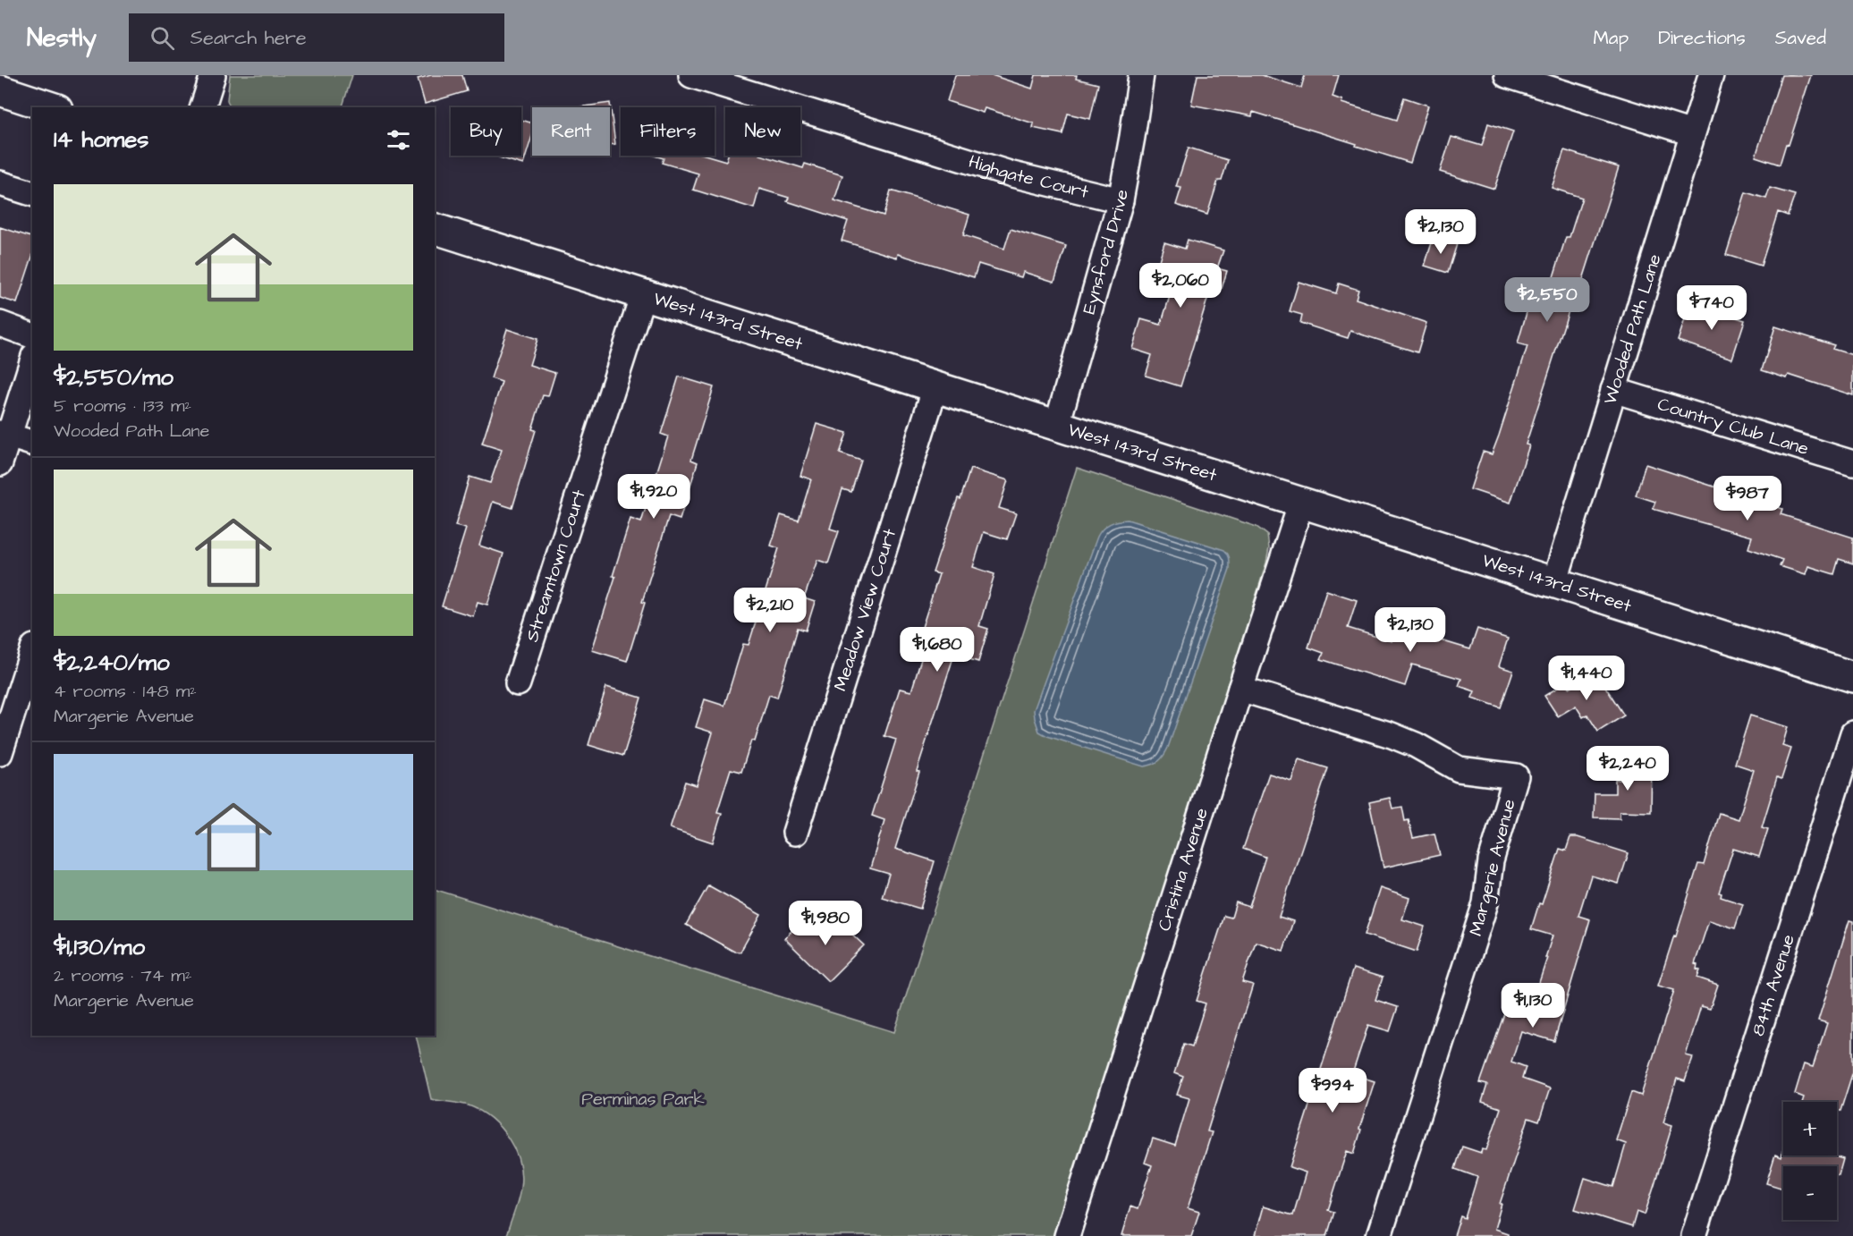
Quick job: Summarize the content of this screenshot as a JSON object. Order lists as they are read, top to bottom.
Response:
{
  "streets": {
    "main road": ["West 143rd Street"],
    "street": [
      "Highgate Court",
      "Eynsford Drive",
      "Wooded Path Lane",
      "Country Club Lane",
      "Streamtown Court",
      "Meadow View Court",
      "Margerie Avenue",
      "Cristina Avenue",
      "84th Avenue"
    ]
  },
  "crossings": [
    ["Highgate Court", "Eynsford Drive"],
    ["Eynsford Drive", "West 143rd Street"],
    ["West 143rd Street", "Wooded Path Lane"],
    ["West 143rd Street", "Streamtown Court"],
    ["West 143rd Street", "Meadow View Court"],
    ["West 143rd Street", "Cristina Avenue"],
    ["Wooded Path Lane", "Country Club Lane"],
    ["Margerie Avenue", "Cristina Avenue"]
  ],
  "parks": ["Perminas Park"],
  "page": {
    "header": "Nestly",
    "search": "Search here",
    "nav": ["Map", "Directions", "Saved"],
    "chip": [
      "Buy",
      "Rent",
      "Filters",
      "New"
    ],
    "heading": "14 homes",
    "list": [
      {
        "name": "$2,550/mo",
        "note": "5 rooms · 133 m² · Wooded Path Lane"
      },
      {
        "name": "$2,240/mo",
        "note": "4 rooms · 148 m² · Margerie Avenue"
      },
      {
        "name": "$1,130/mo",
        "note": "2 rooms · 74 m² · Margerie Avenue"
      }
    ],
    "price": [
      "$2,130",
      "$2,060",
      "$2,550",
      "$740",
      "$1,920",
      "$987",
      "$2,210",
      "$2,130",
      "$1,680",
      "$1,440",
      "$2,240",
      "$1,980",
      "$1,130",
      "$994"
    ],
    "map_buttons": ["+", "−"]
  }
}
